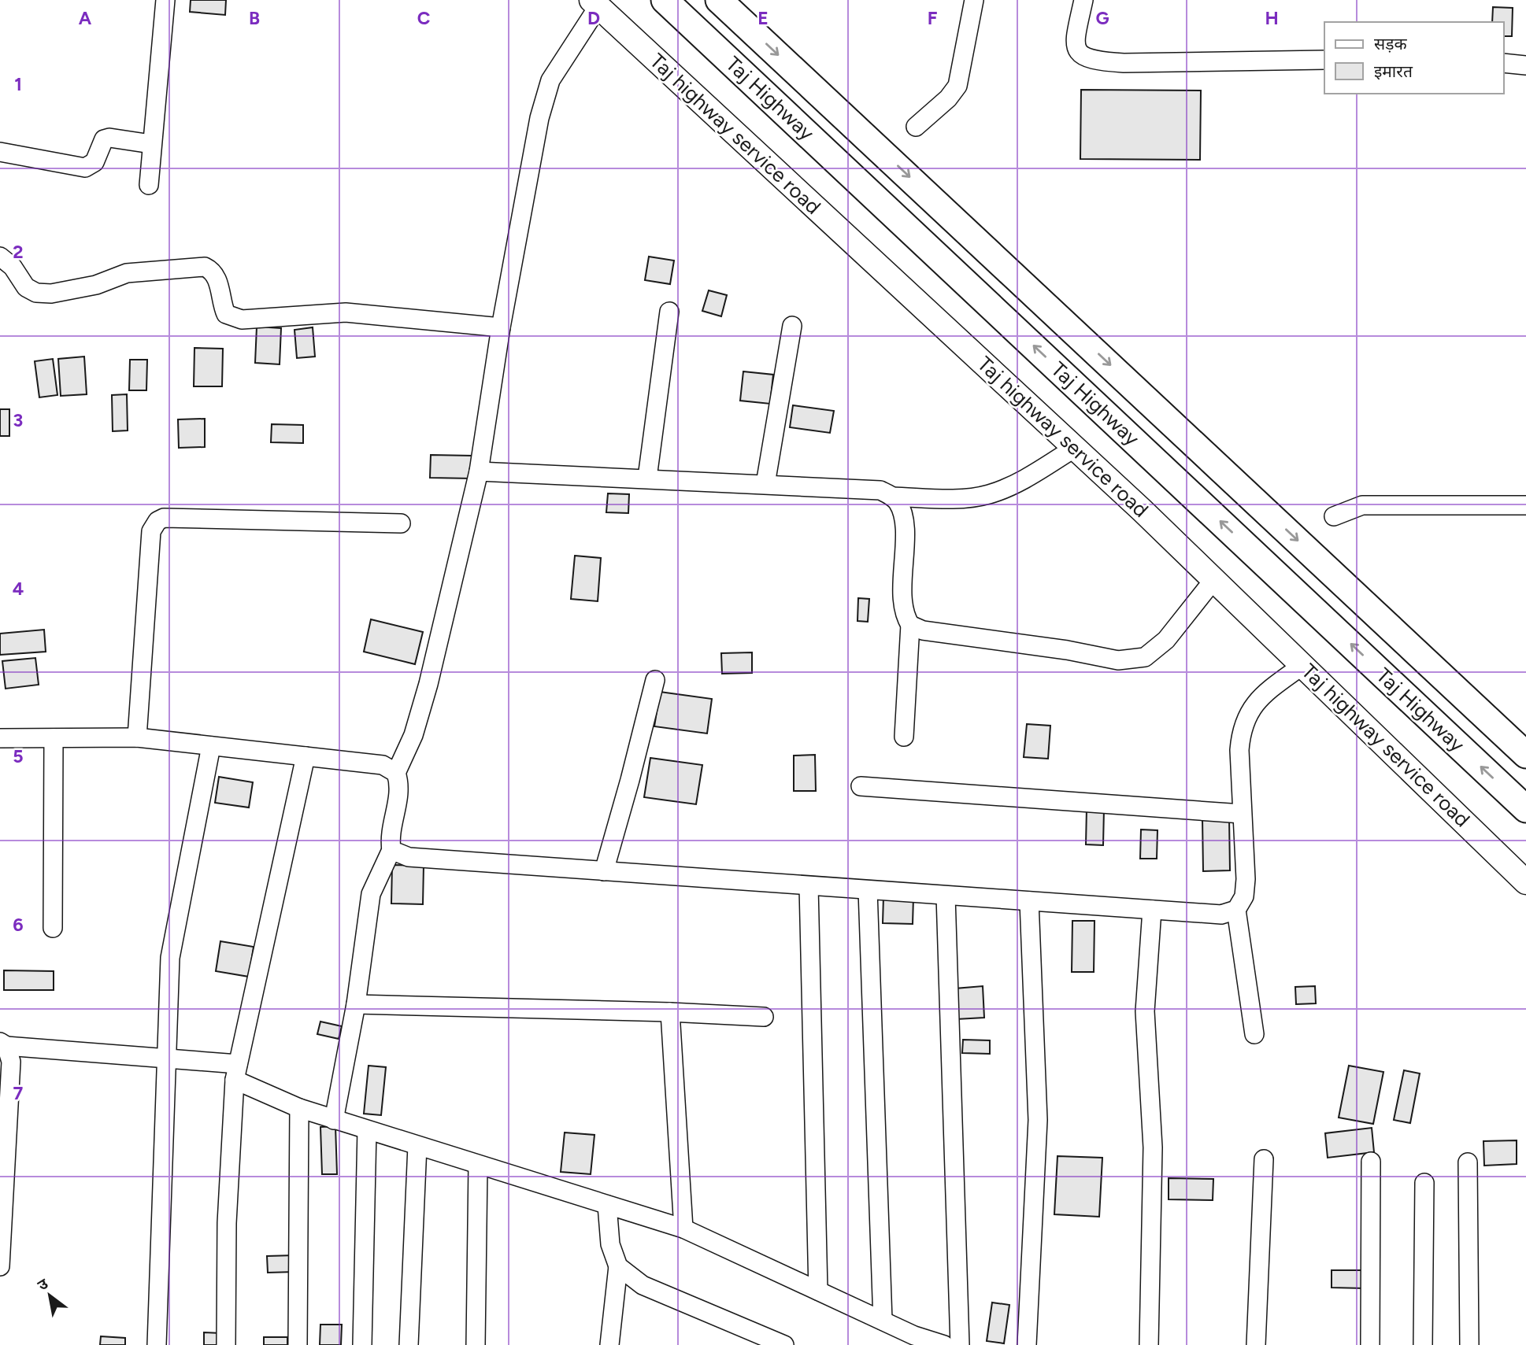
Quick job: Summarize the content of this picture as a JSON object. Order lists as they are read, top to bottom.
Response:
{
  "streets": {
    "main road": ["Taj Highway"],
    "street": ["Taj highway service road"]
  },
  "legend": ["सड़क", "इमारत"],
  "north": "top left",
  "grid": {
    "columns": [
      "A",
      "B",
      "C",
      "D",
      "E",
      "F",
      "G",
      "H"
    ],
    "rows": [
      "1",
      "2",
      "3",
      "4",
      "5",
      "6",
      "7"
    ]
  }
}
